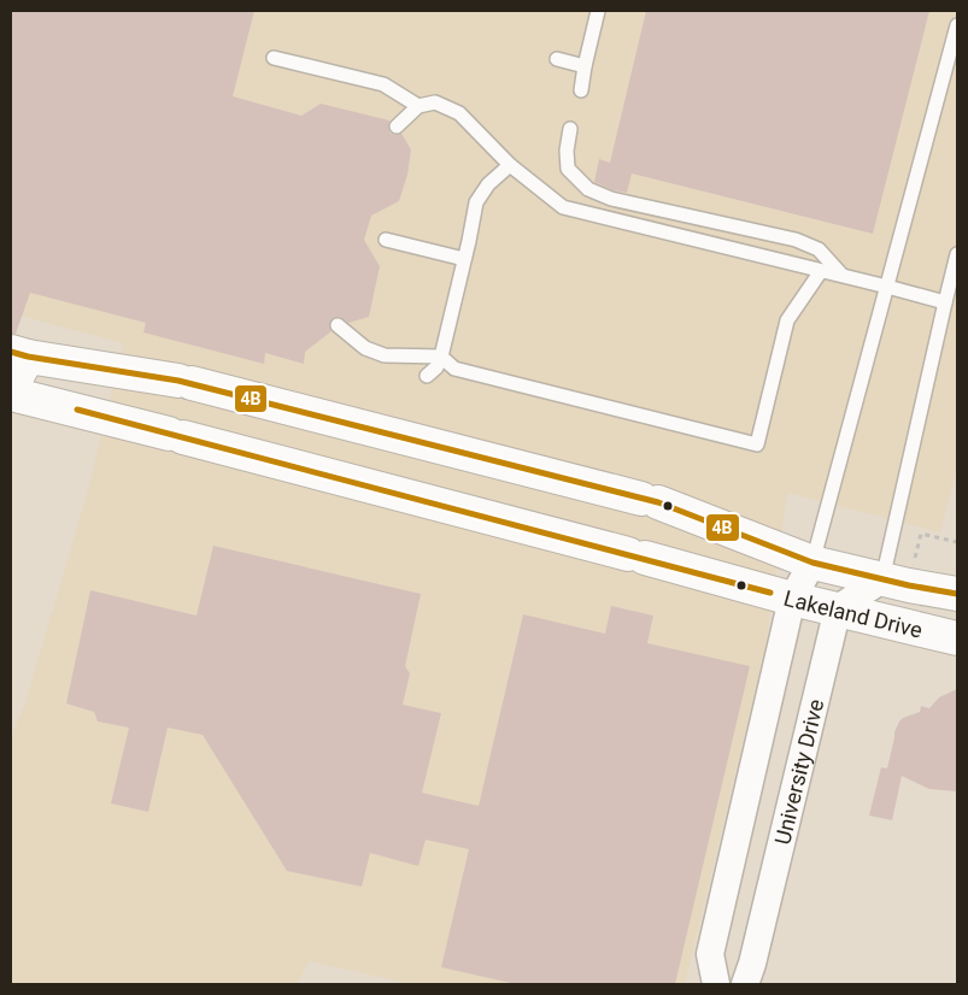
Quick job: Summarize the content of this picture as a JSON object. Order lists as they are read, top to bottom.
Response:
{
  "streets": {
    "main road": ["Lakeland Drive"],
    "street": ["University Drive"]
  },
  "crossings": [
    ["Lakeland Drive", "University Drive"]
  ],
  "lines": ["transit line 4B"]
}
